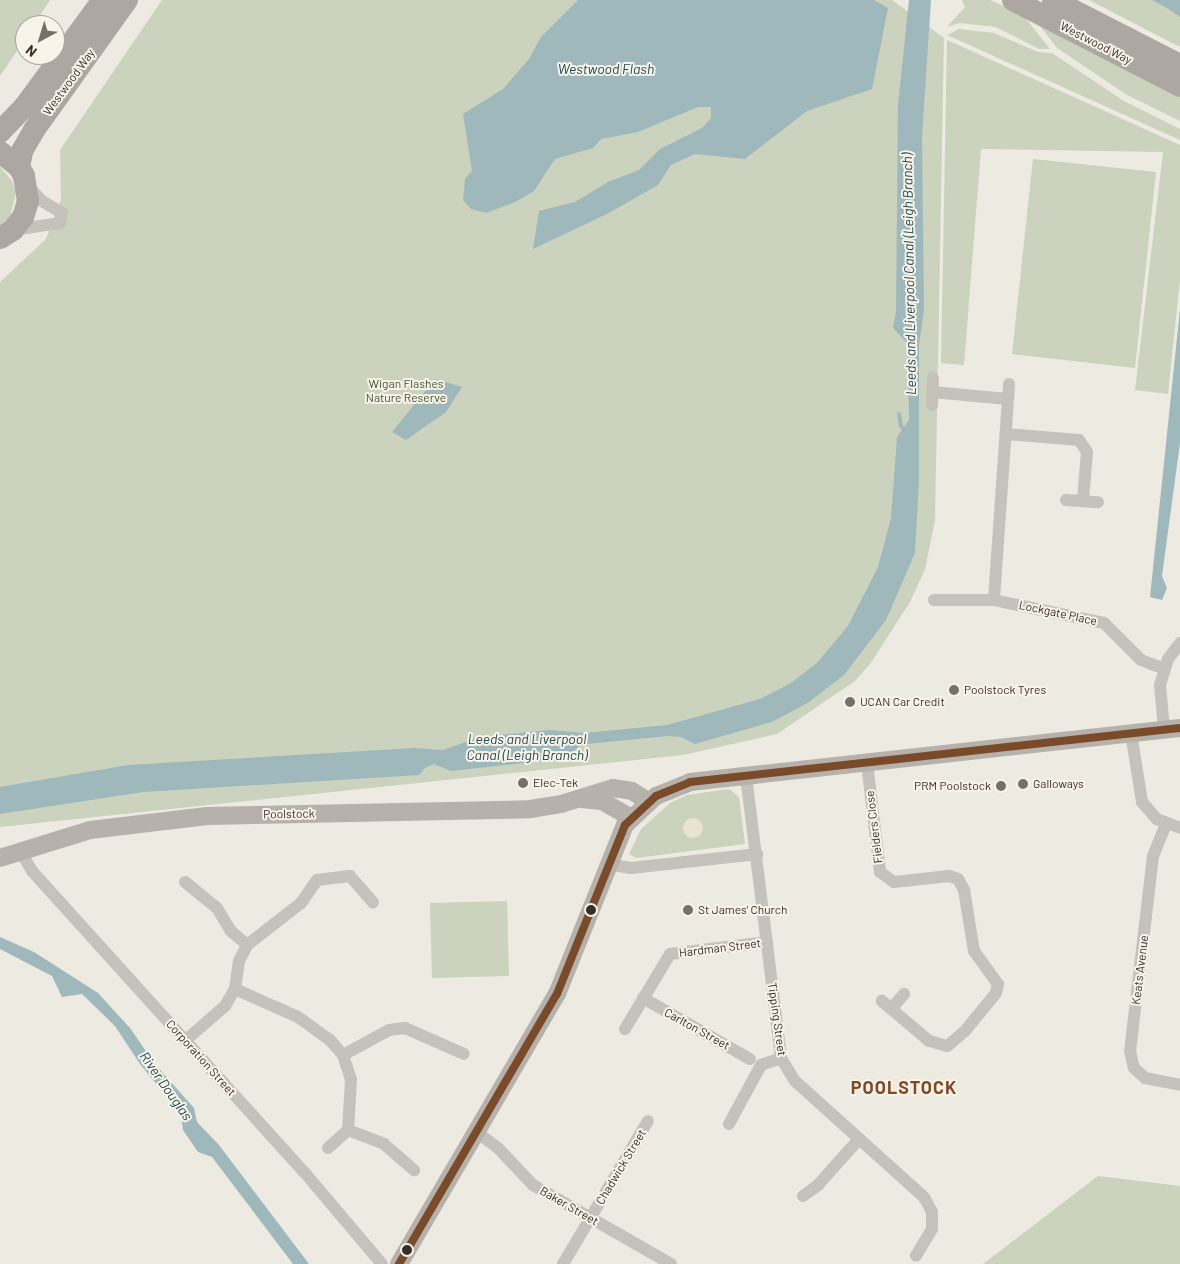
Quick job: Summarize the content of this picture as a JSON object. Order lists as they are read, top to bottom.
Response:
{
  "streets": {
    "highway": ["Westwood Way"],
    "main road": ["Poolstock"],
    "street": [
      "Lockgate Place",
      "Fielders Close",
      "Hardman Street",
      "Keats Avenue",
      "Tipping Street",
      "Carlton Street",
      "Corporation Street",
      "Chadwick Street",
      "Baker Street"
    ]
  },
  "crossings": [
    ["Poolstock", "Corporation Street"],
    ["Hardman Street", "Tipping Street"],
    ["Hardman Street", "Carlton Street"],
    ["Chadwick Street", "Baker Street"]
  ],
  "districts": ["POOLSTOCK"],
  "water": ["Westwood Flash", "Leeds and Liverpool Canal (Leigh Branch)", "River Douglas"],
  "parks": ["Wigan Flashes Nature Reserve"],
  "places": [
    "Poolstock Tyres",
    "UCAN Car Credit",
    "Elec-Tek",
    "Galloways",
    "PRM Poolstock",
    "St James' Church"
  ],
  "north": "bottom left"
}
